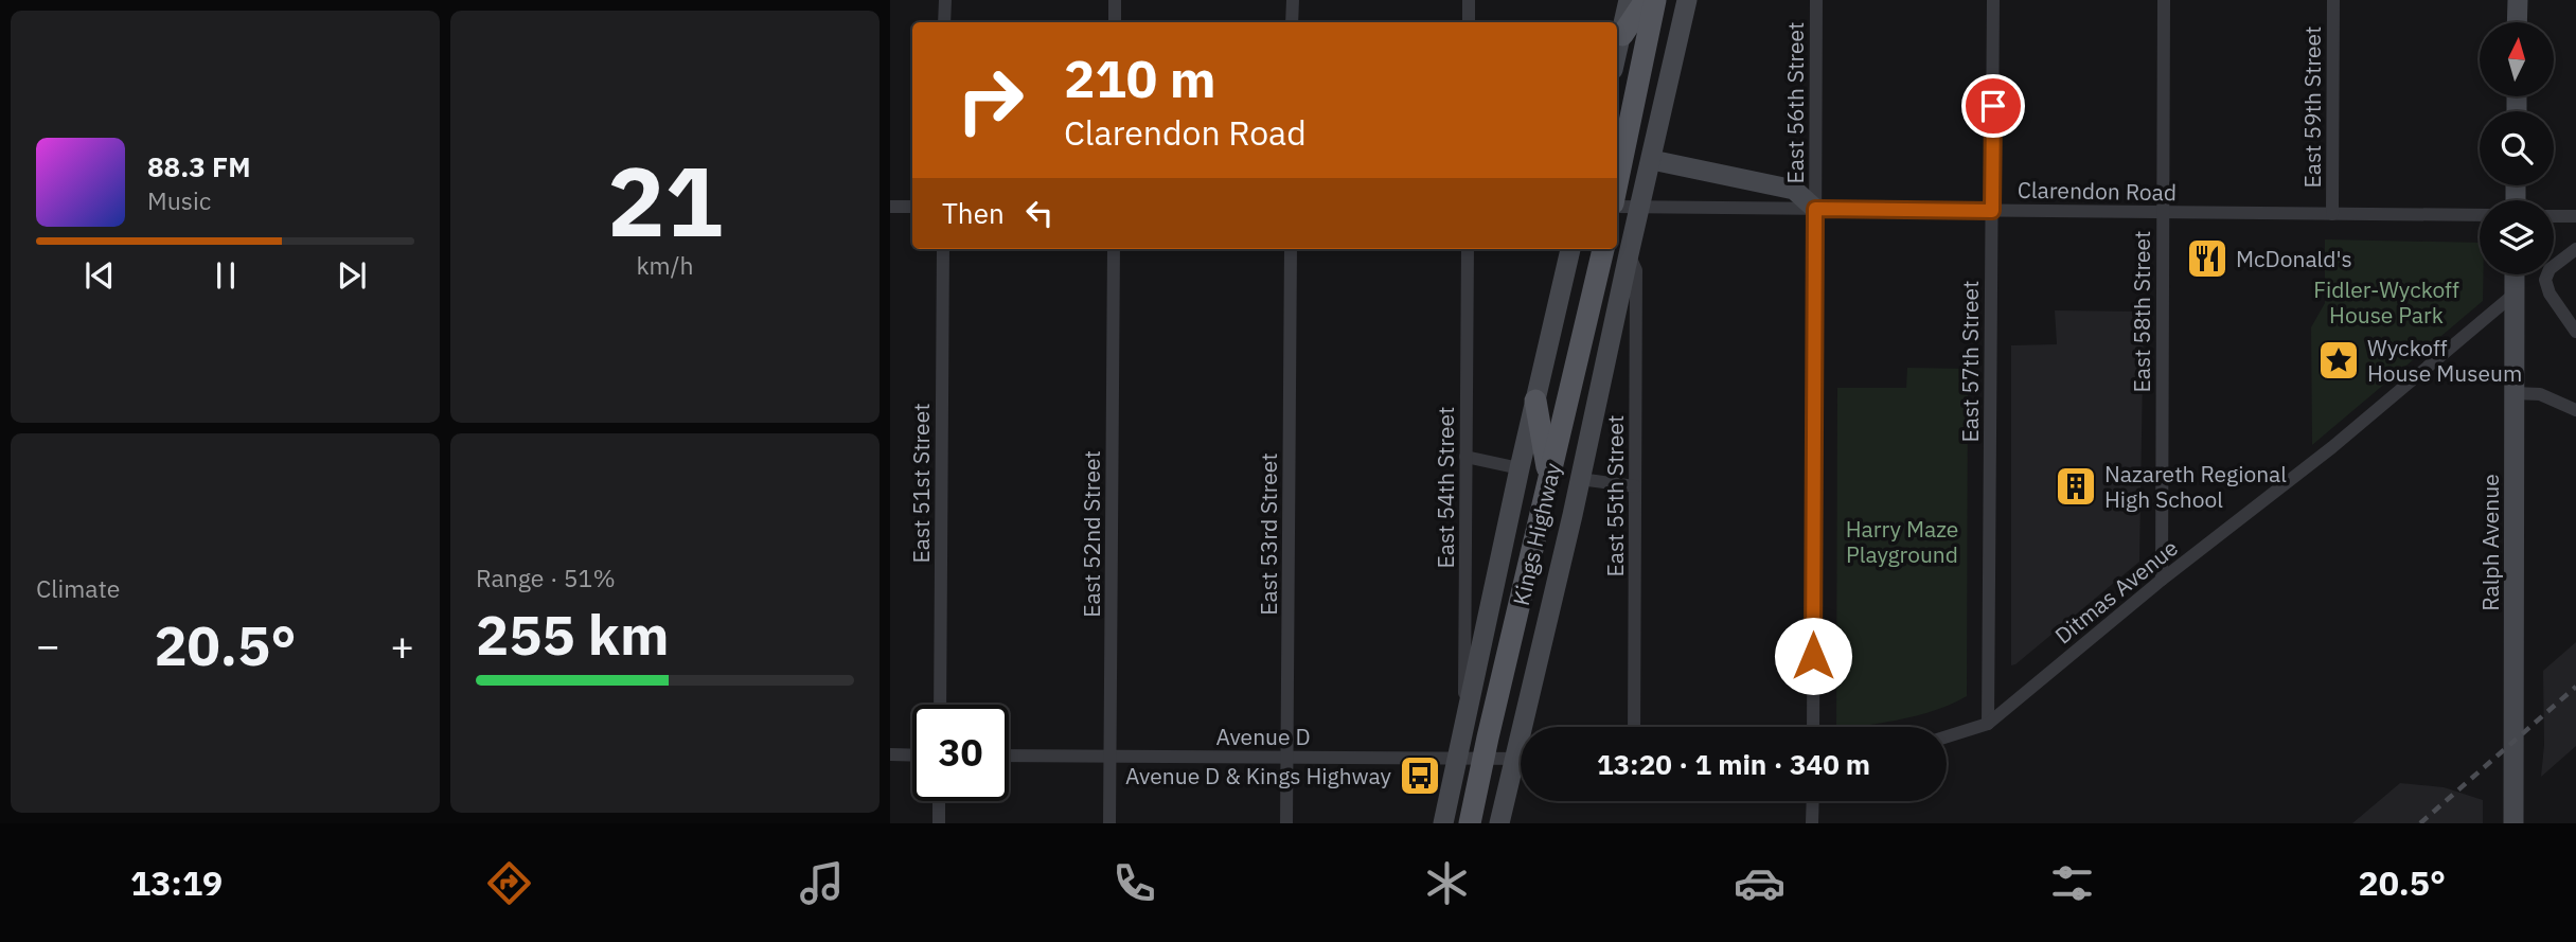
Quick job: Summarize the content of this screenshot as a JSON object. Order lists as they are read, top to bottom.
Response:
{
  "streets": {
    "main road": ["Kings Highway"],
    "street": [
      "East 56th Street",
      "East 59th Street",
      "Clarendon Road",
      "East 58th Street",
      "East 57th Street",
      "East 51st Street",
      "East 54th Street",
      "East 55th Street",
      "East 52nd Street",
      "East 53rd Street",
      "Ralph Avenue",
      "Ditmas Avenue",
      "Avenue D"
    ]
  },
  "crossings": [
    ["East 56th Street", "Clarendon Road"],
    ["East 59th Street", "Clarendon Road"],
    ["Clarendon Road", "East 58th Street"],
    ["Clarendon Road", "East 57th Street"],
    ["Clarendon Road", "Kings Highway"],
    ["East 58th Street", "Ditmas Avenue"],
    ["East 57th Street", "Ditmas Avenue"],
    ["East 54th Street", "Kings Highway"],
    ["East 55th Street", "Kings Highway"],
    ["East 52nd Street", "Avenue D"],
    ["East 53rd Street", "Avenue D"],
    ["Kings Highway", "Avenue D"],
    ["Ralph Avenue", "Ditmas Avenue"]
  ],
  "parks": ["Fidler-Wyckoff House Park", "Harry Maze Playground"],
  "places": {
    "restaurant": ["McDonald's"],
    "place": ["Wyckoff House Museum"],
    "building": ["Nazareth Regional High School"],
    "bus stop": ["Avenue D & Kings Highway"]
  },
  "north": "top",
  "page": {
    "tile": [
      ["21", "km/h"],
      "Climate",
      ["Range · 51%", "255 km"]
    ],
    "turn": ["210 m", "Clarendon Road"],
    "song": ["88.3 FM", "Music"],
    "then": "Then",
    "heat": ["−", "20.5°", "+"],
    "limit": "30",
    "trip": "13:20 · 1 min · 340 m",
    "tabs": ["13:19", "20.5°"]
  }
}
